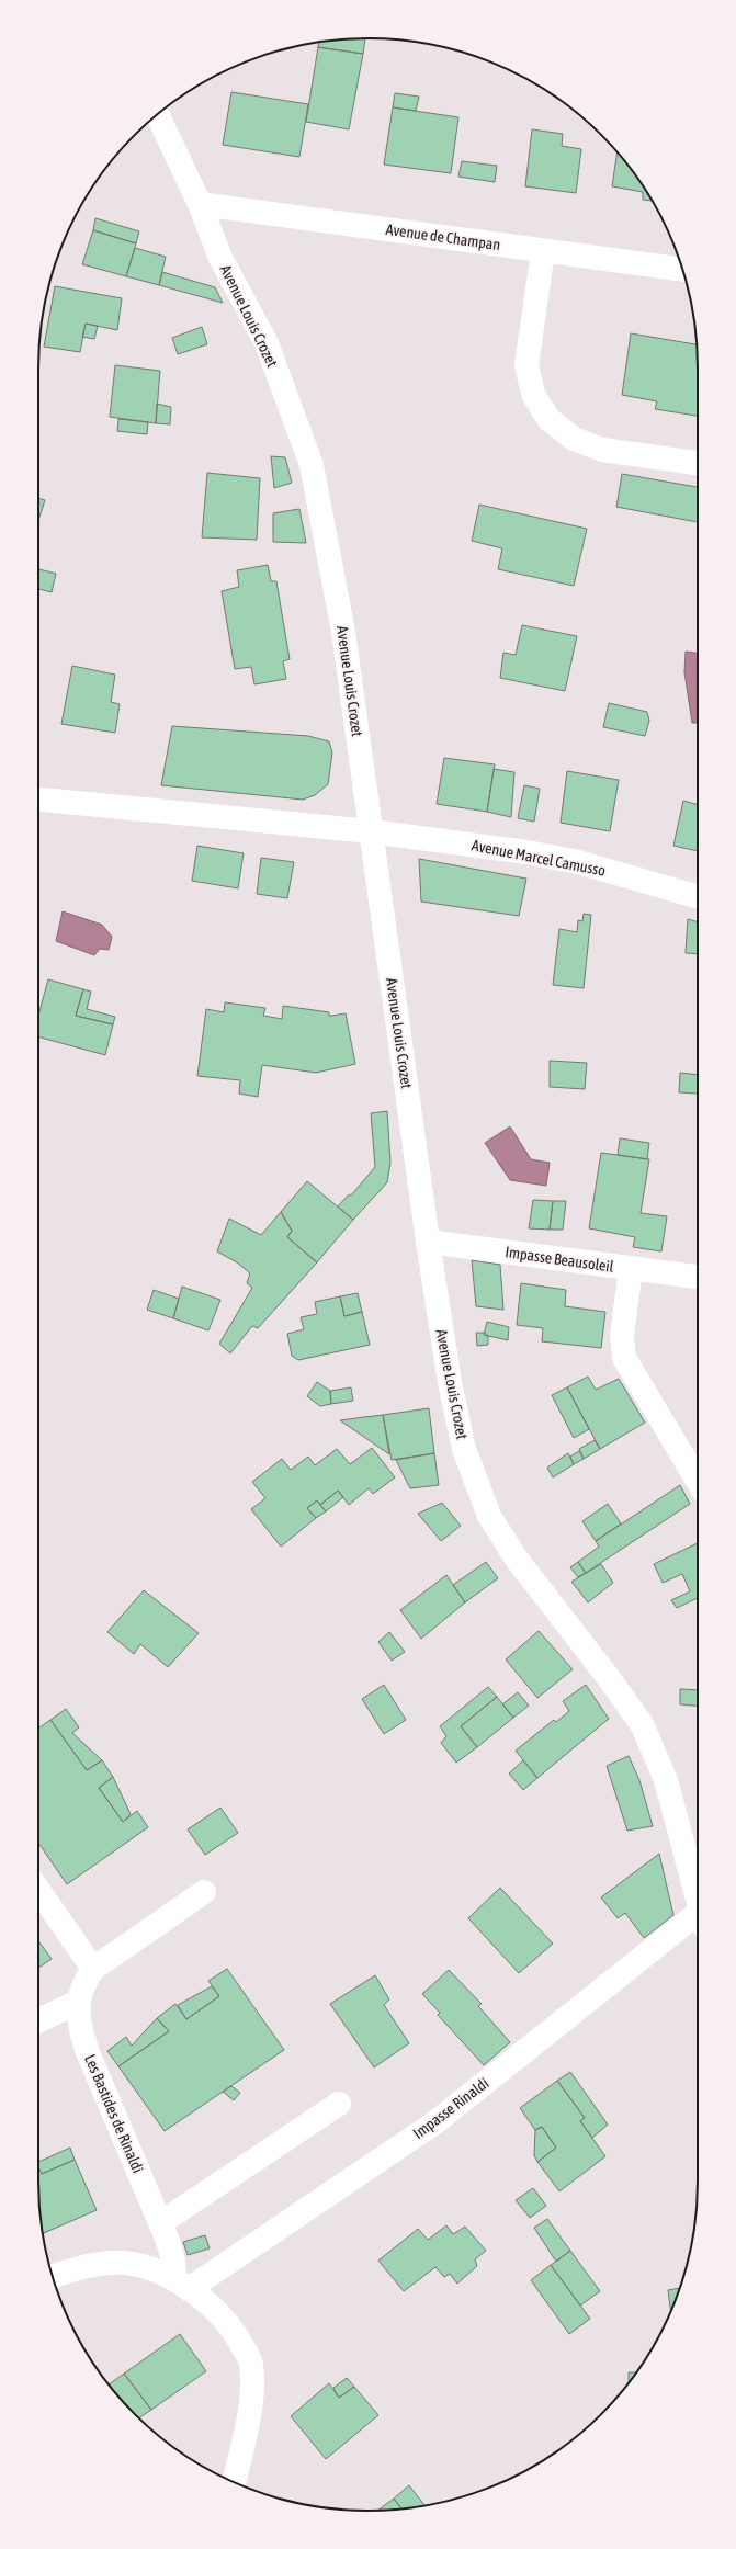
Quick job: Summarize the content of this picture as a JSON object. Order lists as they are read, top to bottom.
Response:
{
  "streets": {
    "street": [
      "Avenue de Champan",
      "Avenue Louis Crozet",
      "Avenue Marcel Camusso",
      "Impasse Beausoleil",
      "Impasse Rinaldi",
      "Les Bastides de Rinaldi"
    ]
  },
  "crossings": [
    ["Avenue de Champan", "Avenue Louis Crozet"],
    ["Avenue Louis Crozet", "Avenue Marcel Camusso"],
    ["Avenue Louis Crozet", "Impasse Beausoleil"],
    ["Impasse Rinaldi", "Les Bastides de Rinaldi"]
  ]
}
